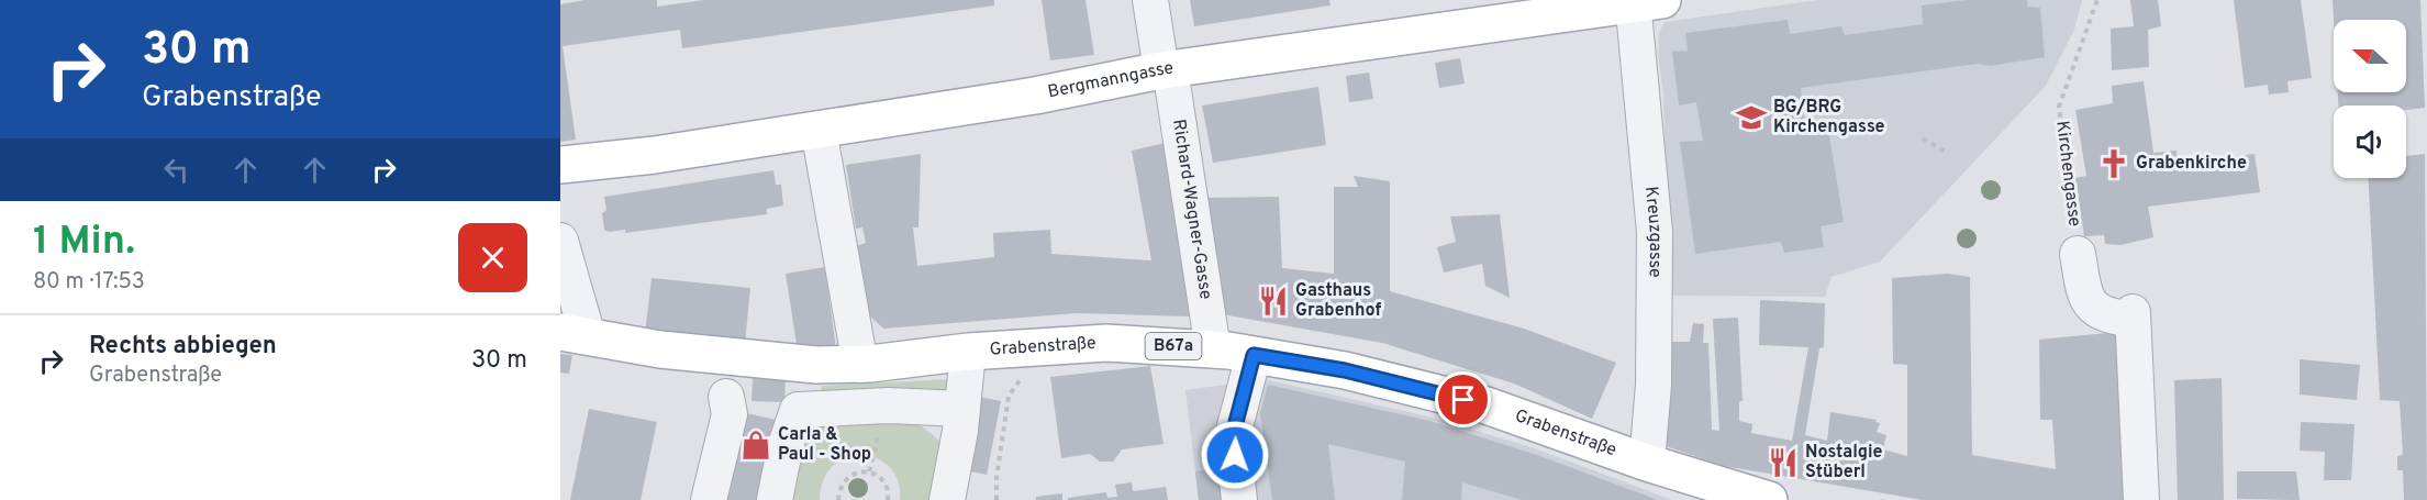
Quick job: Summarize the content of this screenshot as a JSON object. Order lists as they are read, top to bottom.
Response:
{
  "streets": {
    "main road": ["Bergmanngasse", "B67a", "Grabenstraße"],
    "street": ["Richard-Wagner-Gasse", "Kreuzgasse"],
    "path": ["Kirchengasse"]
  },
  "crossings": [
    ["Bergmanngasse", "Richard-Wagner-Gasse"],
    ["Bergmanngasse", "Kreuzgasse"],
    ["Richard-Wagner-Gasse", "Grabenstraße"],
    ["Kreuzgasse", "Grabenstraße"]
  ],
  "places": {
    "school or university": ["BG/BRG Kirchengasse"],
    "church": ["Grabenkirche"],
    "restaurant": ["Gasthaus Grabenhof", "Nostalgie Stüberl"],
    "shop": ["Carla & Paul - Shop"]
  },
  "north": "left",
  "page": {
    "turn": ["30 m", "Grabenstraße"],
    "heading": ["1 Min.", "80 m · 17:53"],
    "list": [
      {
        "name": "Rechts abbiegen",
        "note": "Grabenstraße",
        "value": "30 m"
      }
    ]
  }
}
